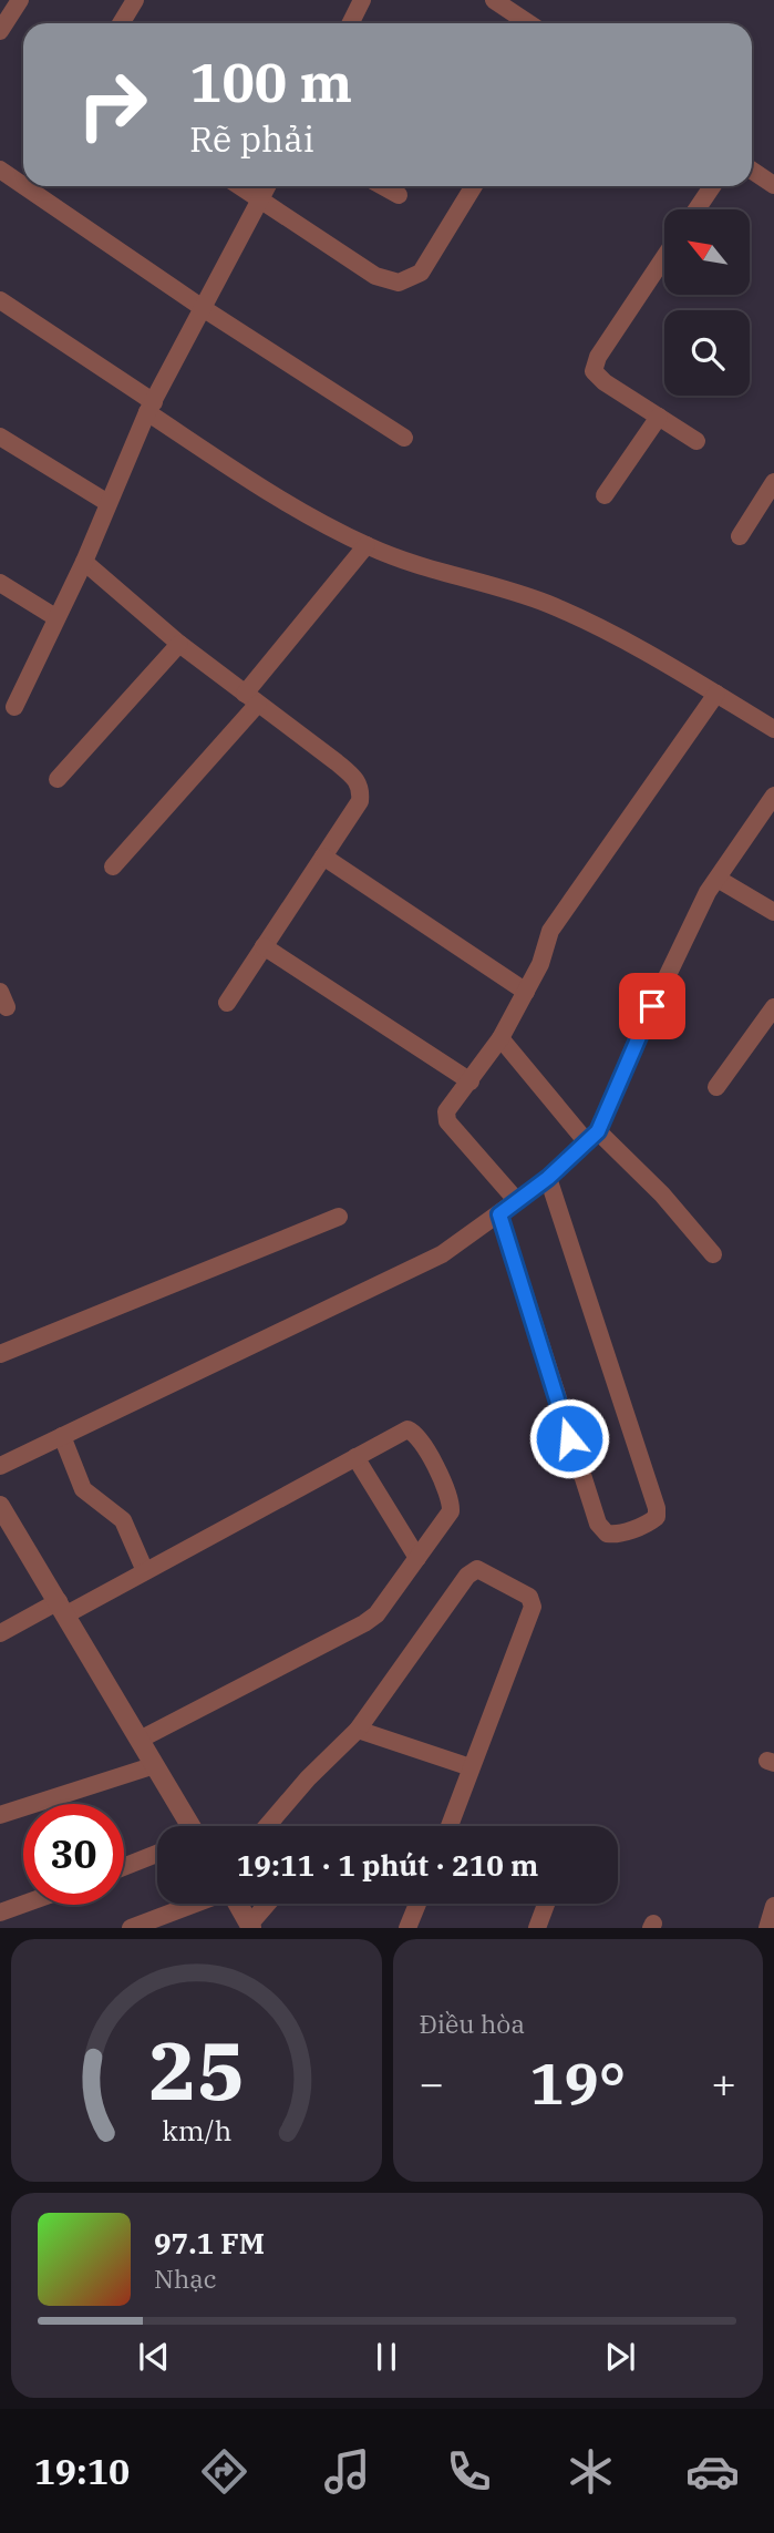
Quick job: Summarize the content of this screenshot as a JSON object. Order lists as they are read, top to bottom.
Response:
{
  "north": "top left",
  "page": {
    "turn": ["100 m", "Rẽ phải"],
    "limit": "30",
    "trip": "19:11 · 1 phút · 210 m",
    "tile": "Điều hòa",
    "heat": ["−", "19°", "+"],
    "song": ["97.1 FM", "Nhạc"],
    "tabs": "19:10",
    "gauge": ["25", "km/h"]
  }
}
